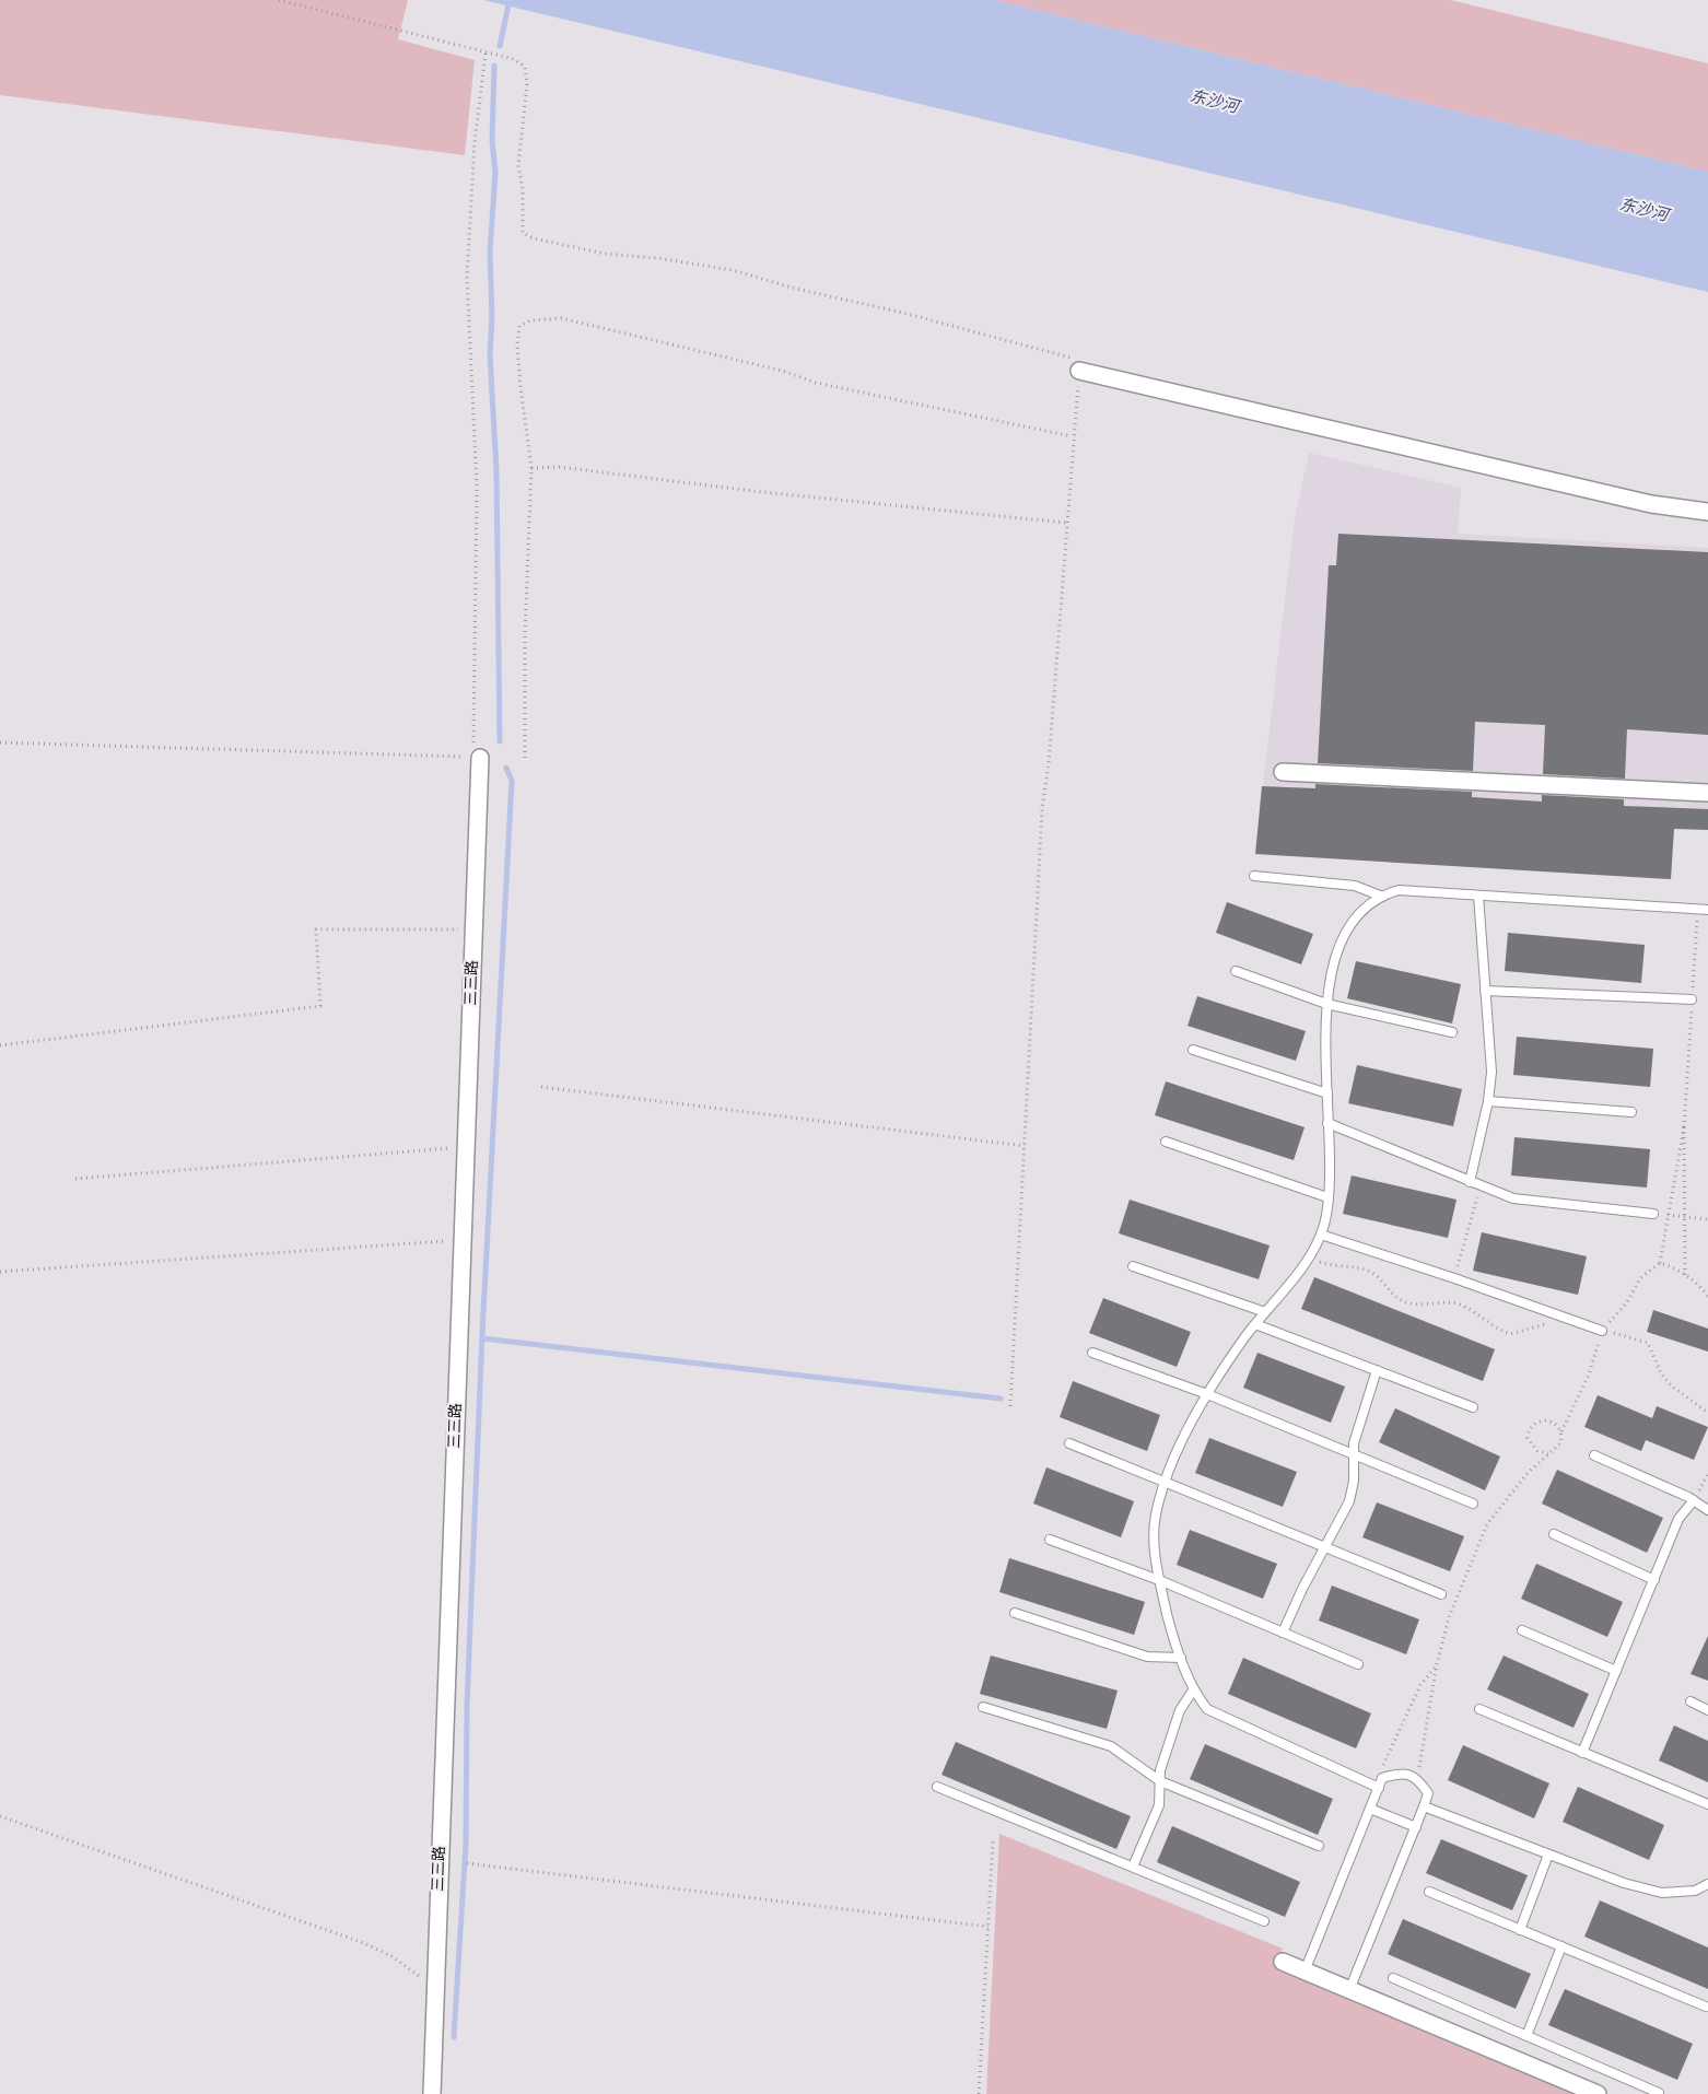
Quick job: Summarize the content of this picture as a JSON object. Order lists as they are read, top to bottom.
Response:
{
  "streets": {
    "street": ["三三路"]
  },
  "water": ["东沙河"]
}
